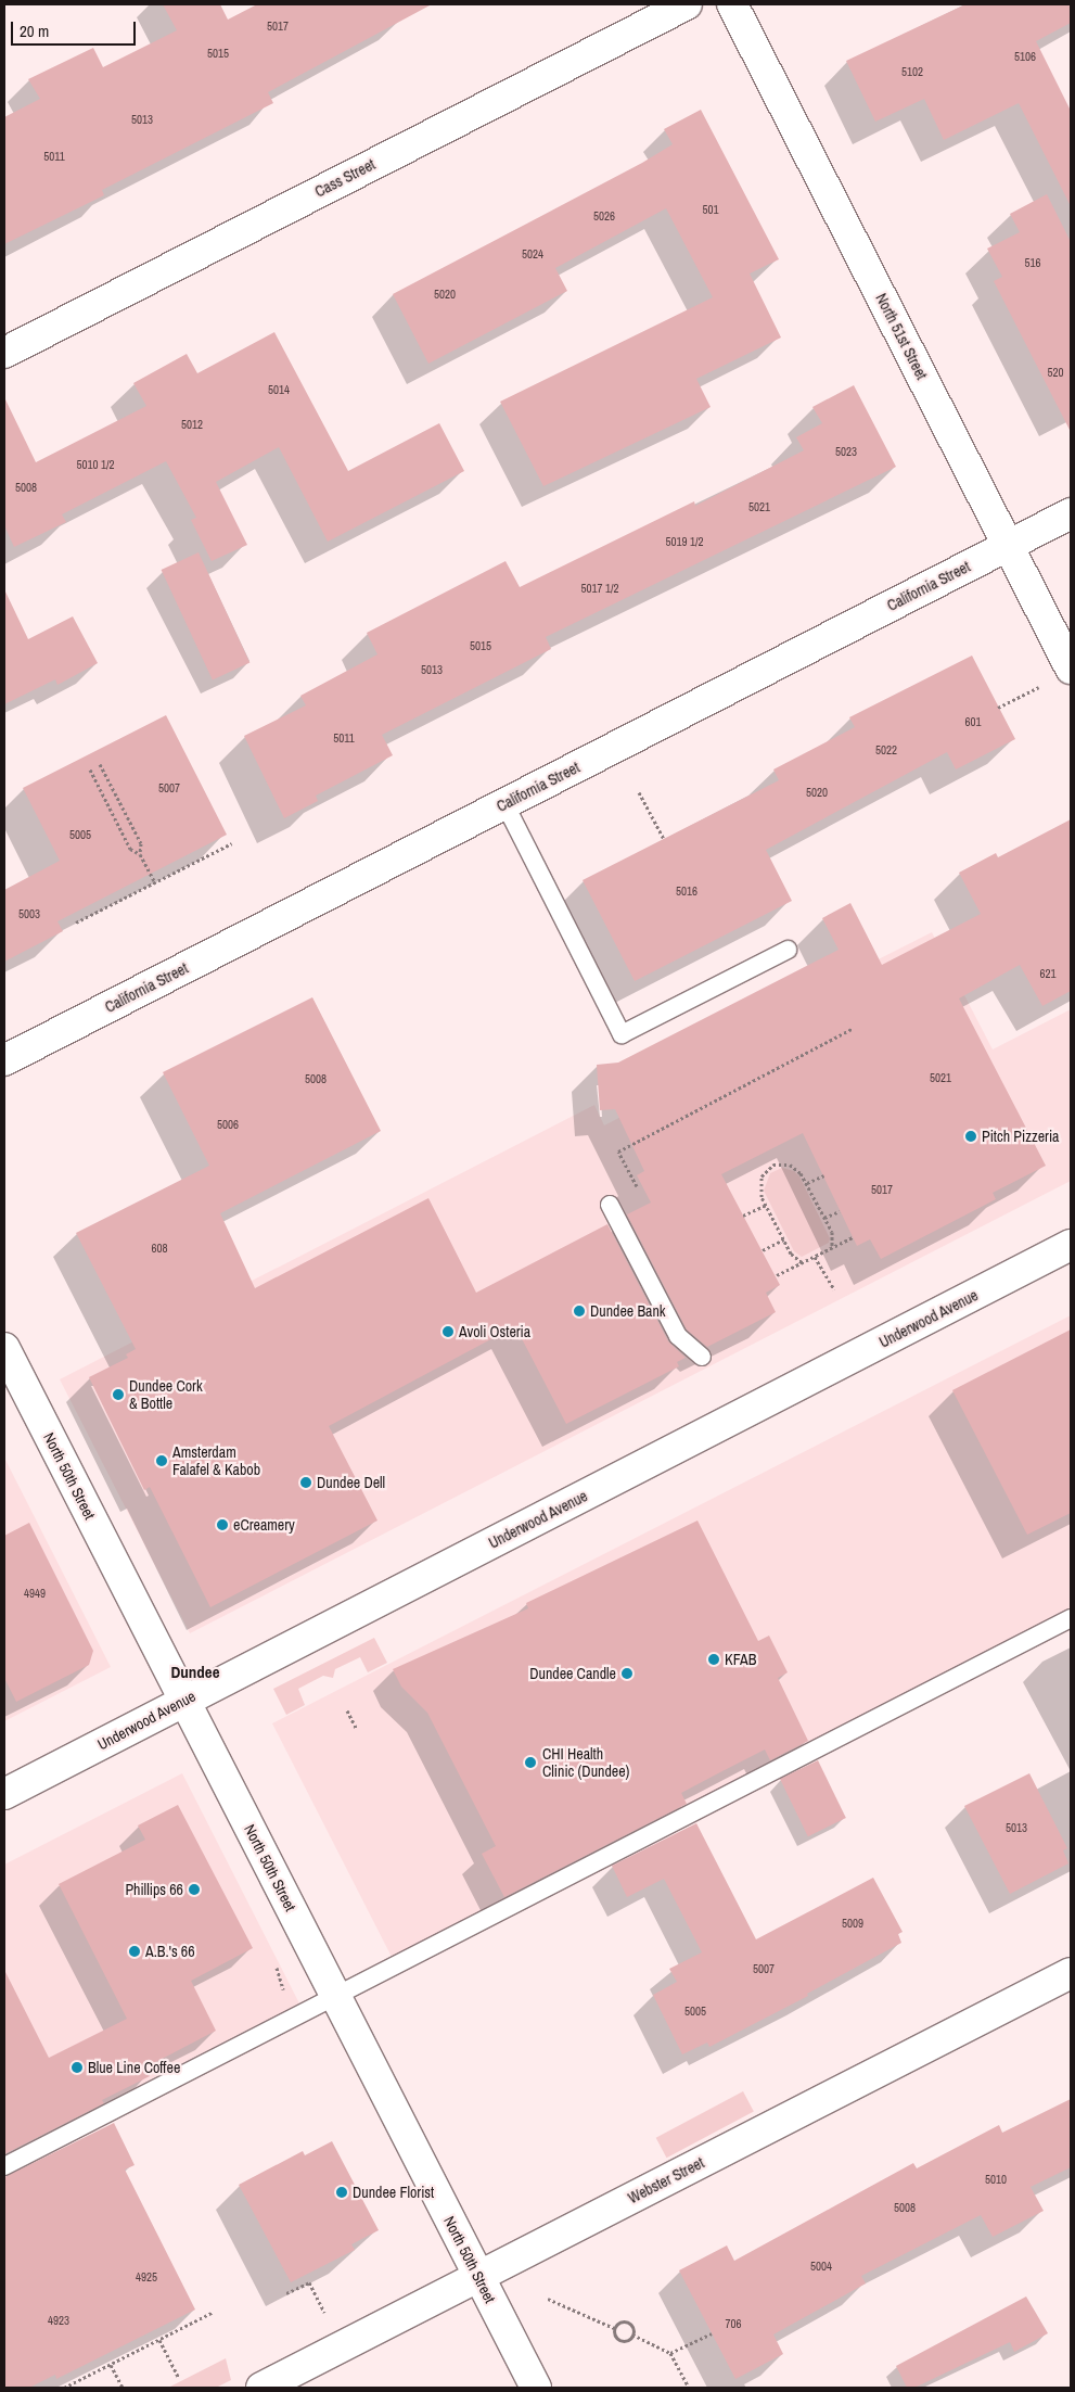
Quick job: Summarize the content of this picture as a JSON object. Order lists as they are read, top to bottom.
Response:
{
  "streets": {
    "street": [
      "Cass Street",
      "North 51st Street",
      "California Street",
      "Underwood Avenue",
      "North 50th Street",
      "Webster Street"
    ]
  },
  "crossings": [
    ["North 51st Street", "California Street"],
    ["Underwood Avenue", "North 50th Street"],
    ["North 50th Street", "Webster Street"]
  ],
  "districts": ["Dundee"],
  "places": [
    "Pitch Pizzeria",
    "Dundee Bank",
    "Avoli Osteria",
    "Dundee Cork & Bottle",
    "Amsterdam Falafel & Kabob",
    "Dundee Dell",
    "eCreamery",
    "KFAB",
    "Dundee Candle",
    "CHI Health Clinic (Dundee)",
    "Phillips 66",
    "A.B.'s 66",
    "Blue Line Coffee",
    "Dundee Florist"
  ],
  "house_numbers": [
    "5017",
    "5015",
    "5106",
    "5102",
    "5013",
    "5011",
    "501",
    "5026",
    "5024",
    "516",
    "5020",
    "520",
    "5014",
    "5012",
    "5023",
    "5010 1/2",
    "5008",
    "5021",
    "5019 1/2",
    "5017 1/2",
    "5015",
    "5013",
    "601",
    "5011",
    "5022",
    "5007",
    "5020",
    "5005",
    "5016",
    "5003",
    "621",
    "5021",
    "5008",
    "5006",
    "5017",
    "608",
    "4949",
    "5013",
    "5009",
    "5007",
    "5005",
    "5010",
    "5008",
    "5004",
    "4925",
    "4923",
    "706"
  ],
  "scale_bar": "20 m"
}
